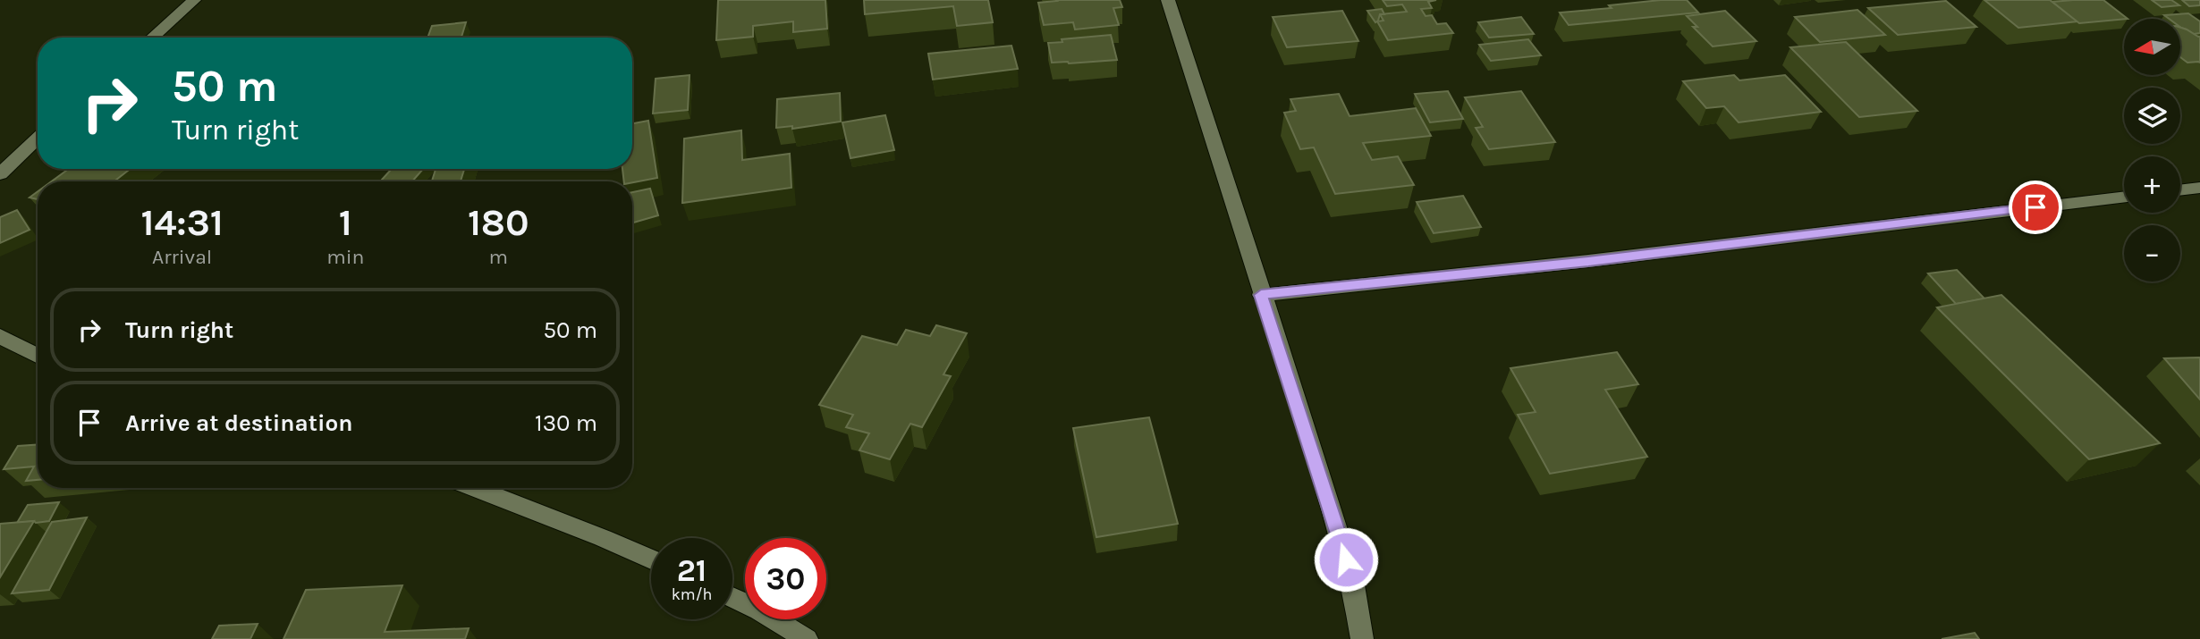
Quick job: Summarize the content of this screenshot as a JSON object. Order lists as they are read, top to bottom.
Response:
{
  "north": "left",
  "page": {
    "map_buttons": ["+", "−"],
    "turn": ["50 m", "Turn right"],
    "eta": [
      "14:31",
      "Arrival",
      "1",
      "min",
      "180",
      "m"
    ],
    "list": [
      {
        "name": "Turn right",
        "value": "50 m"
      },
      {
        "name": "Arrive at destination",
        "value": "130 m"
      }
    ],
    "speed": "21 km/h",
    "limit": "30"
  }
}
